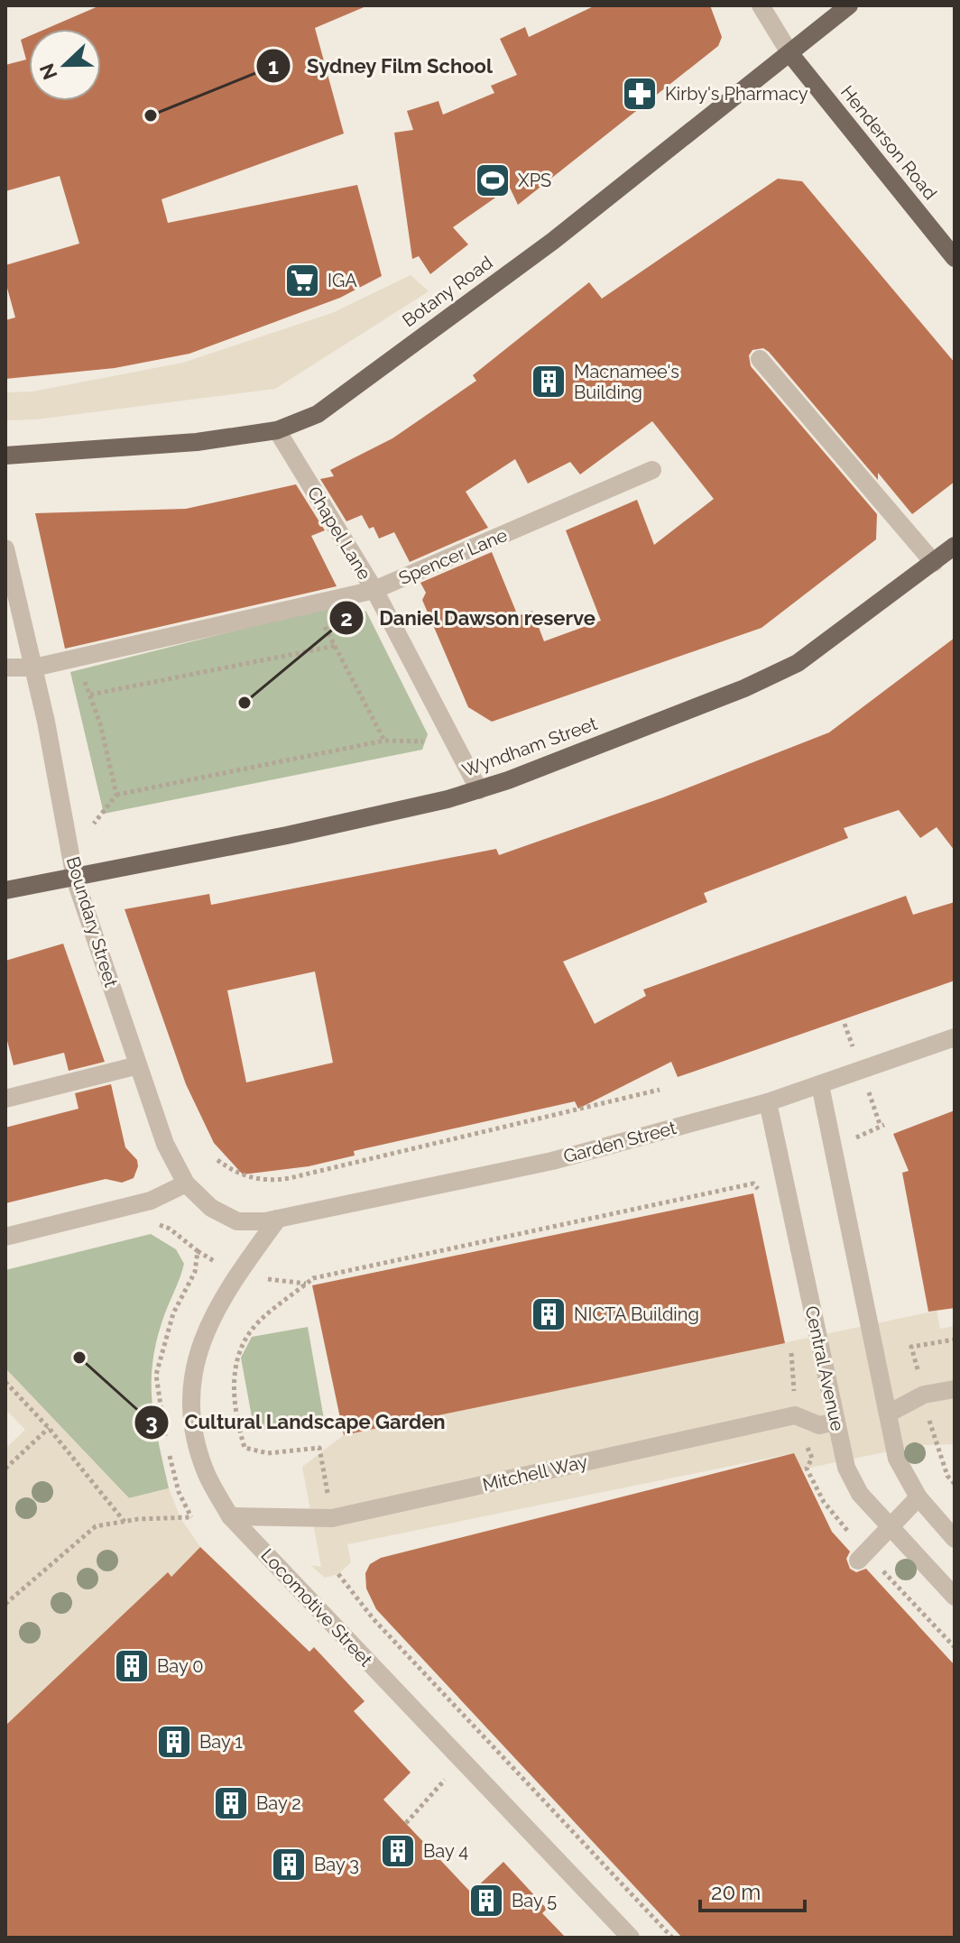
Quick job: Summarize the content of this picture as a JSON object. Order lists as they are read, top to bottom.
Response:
{
  "streets": {
    "main road": ["Henderson Road", "Botany Road", "Wyndham Street"],
    "street": [
      "Chapel Lane",
      "Spencer Lane",
      "Boundary Street",
      "Garden Street",
      "Central Avenue",
      "Mitchell Way",
      "Locomotive Street"
    ]
  },
  "crossings": [
    ["Henderson Road", "Botany Road"],
    ["Botany Road", "Chapel Lane"],
    ["Chapel Lane", "Spencer Lane"],
    ["Chapel Lane", "Wyndham Street"],
    ["Spencer Lane", "Boundary Street"],
    ["Wyndham Street", "Boundary Street"],
    ["Boundary Street", "Garden Street"],
    ["Boundary Street", "Locomotive Street"],
    ["Garden Street", "Central Avenue"],
    ["Garden Street", "Locomotive Street"],
    ["Central Avenue", "Mitchell Way"],
    ["Mitchell Way", "Locomotive Street"]
  ],
  "places": {
    "pharmacy": ["Kirby's Pharmacy"],
    "other": ["Sydney Film School", "Daniel Dawson reserve", "Cultural Landscape Garden"],
    "sports": ["XPS"],
    "supermarket": ["IGA"],
    "building": [
      "Macnamee's Building",
      "NICTA Building",
      "Bay 0",
      "Bay 1",
      "Bay 2",
      "Bay 4",
      "Bay 3",
      "Bay 5"
    ]
  },
  "scale_bar": "20 m",
  "north": "left"
}
